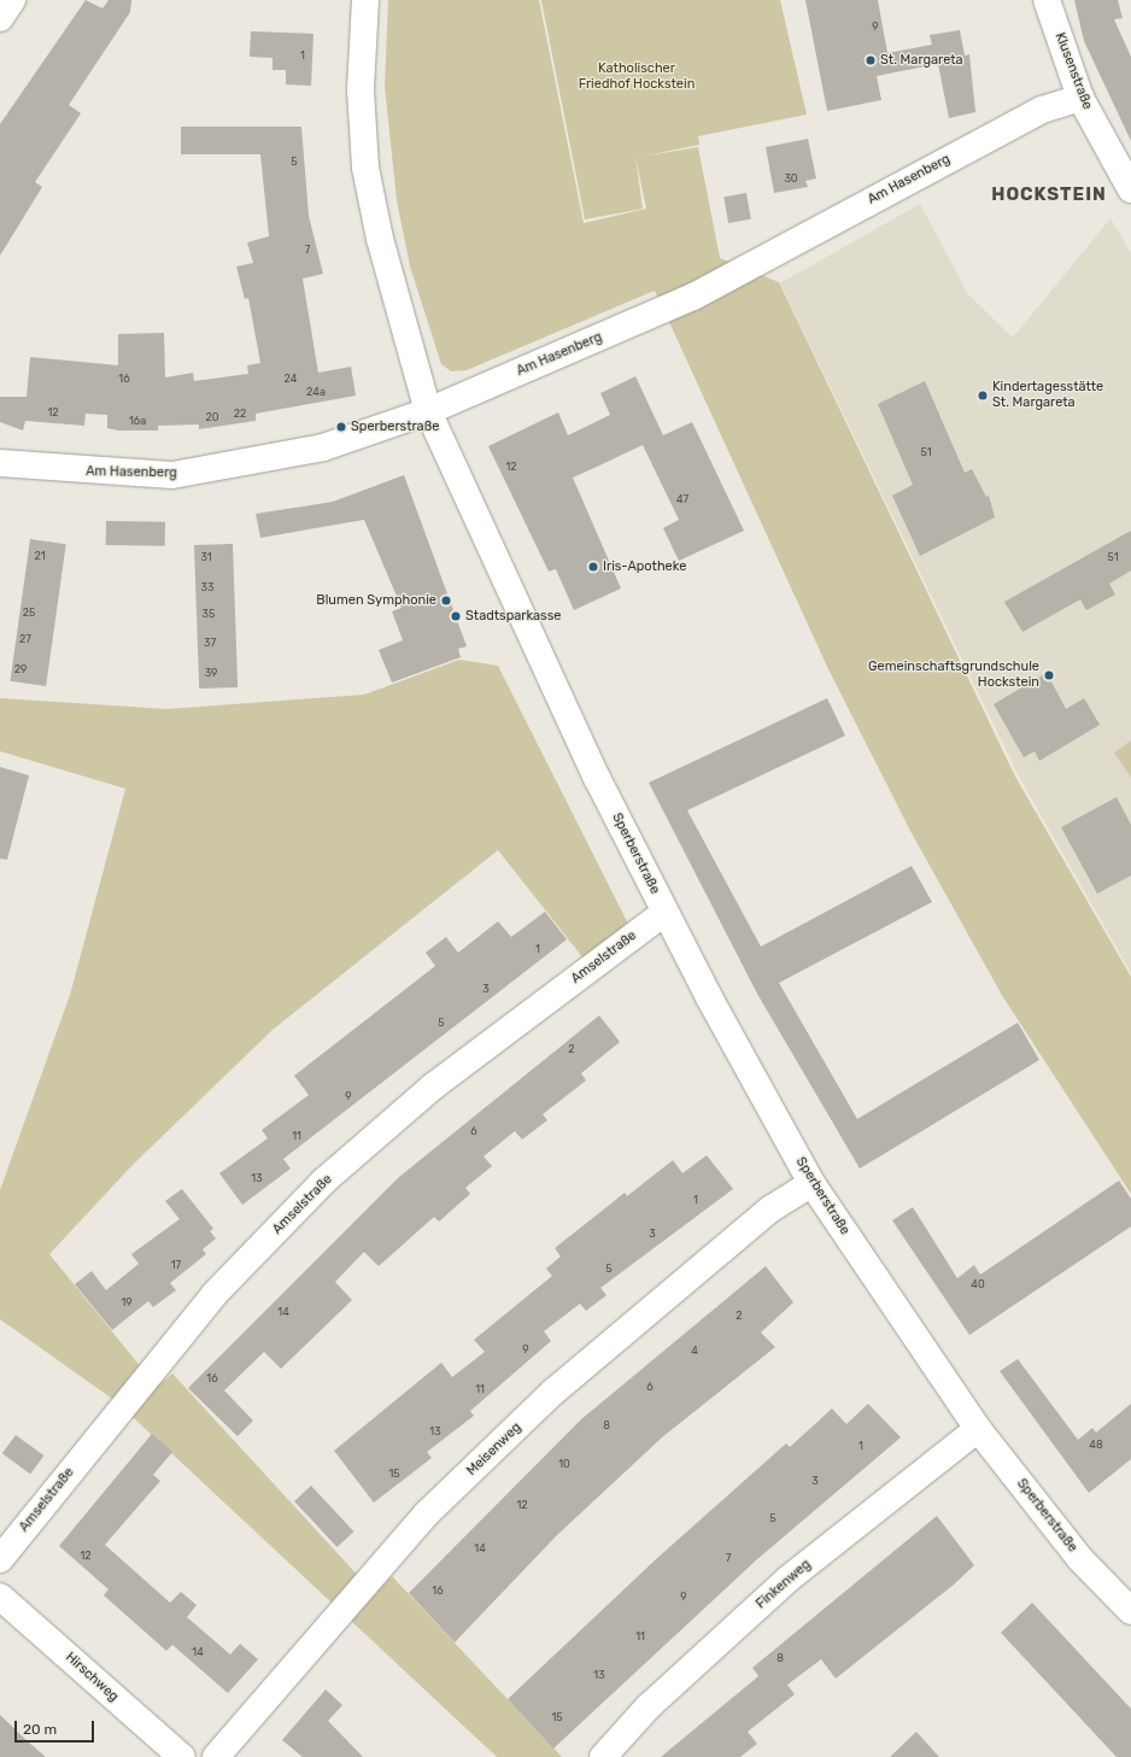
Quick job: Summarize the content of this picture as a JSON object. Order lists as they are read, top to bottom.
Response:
{
  "streets": {
    "street": [
      "Klusenstraße",
      "Am Hasenberg",
      "Sperberstraße",
      "Amselstraße",
      "Meisenweg",
      "Finkenweg",
      "Hirschweg"
    ]
  },
  "crossings": [
    ["Klusenstraße", "Am Hasenberg"],
    ["Am Hasenberg", "Sperberstraße"],
    ["Sperberstraße", "Amselstraße"],
    ["Sperberstraße", "Meisenweg"],
    ["Sperberstraße", "Finkenweg"]
  ],
  "districts": ["HOCKSTEIN"],
  "parks": ["Katholischer Friedhof Hockstein"],
  "places": [
    "St. Margareta",
    "Kindertagesstätte St. Margareta",
    "Sperberstraße",
    "Iris-Apotheke",
    "Blumen Symphonie",
    "Stadtsparkasse",
    "Gemeinschaftsgrundschule Hockstein"
  ],
  "house_numbers": [
    "9",
    "1",
    "5",
    "30",
    "7",
    "16",
    "24",
    "24a",
    "12",
    "22",
    "20",
    "16a",
    "51",
    "12",
    "47",
    "21",
    "31",
    "51",
    "33",
    "25",
    "35",
    "27",
    "37",
    "29",
    "39",
    "1",
    "3",
    "5",
    "2",
    "9",
    "6",
    "11",
    "13",
    "1",
    "3",
    "17",
    "5",
    "40",
    "19",
    "14",
    "2",
    "9",
    "4",
    "16",
    "6",
    "11",
    "8",
    "13",
    "48",
    "1",
    "10",
    "15",
    "3",
    "12",
    "5",
    "14",
    "12",
    "7",
    "16",
    "9",
    "11",
    "14",
    "8",
    "13",
    "15"
  ],
  "scale_bar": "20 m"
}
